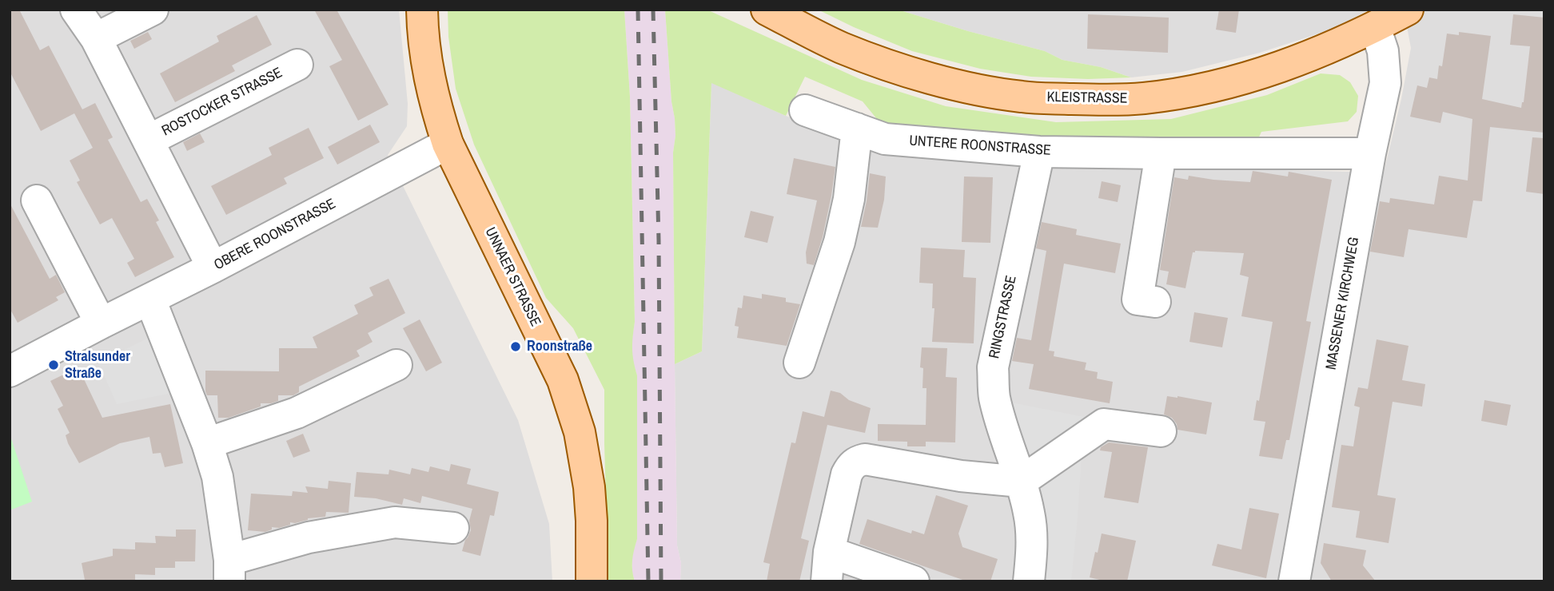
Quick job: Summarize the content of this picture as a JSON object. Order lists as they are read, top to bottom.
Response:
{
  "streets": {
    "main road": ["KLEISTRASSE", "UNNAER STRASSE"],
    "street": [
      "ROSTOCKER STRASSE",
      "UNTERE ROONSTRASSE",
      "OBERE ROONSTRASSE",
      "MASSENER KIRCHWEG",
      "RINGSTRASSE"
    ]
  },
  "crossings": [
    ["KLEISTRASSE", "MASSENER KIRCHWEG"],
    ["ROSTOCKER STRASSE", "OBERE ROONSTRASSE"],
    ["UNTERE ROONSTRASSE", "MASSENER KIRCHWEG"],
    ["UNTERE ROONSTRASSE", "RINGSTRASSE"],
    ["OBERE ROONSTRASSE", "UNNAER STRASSE"]
  ],
  "places": ["Roonstraße", "Stralsunder Straße"]
}
